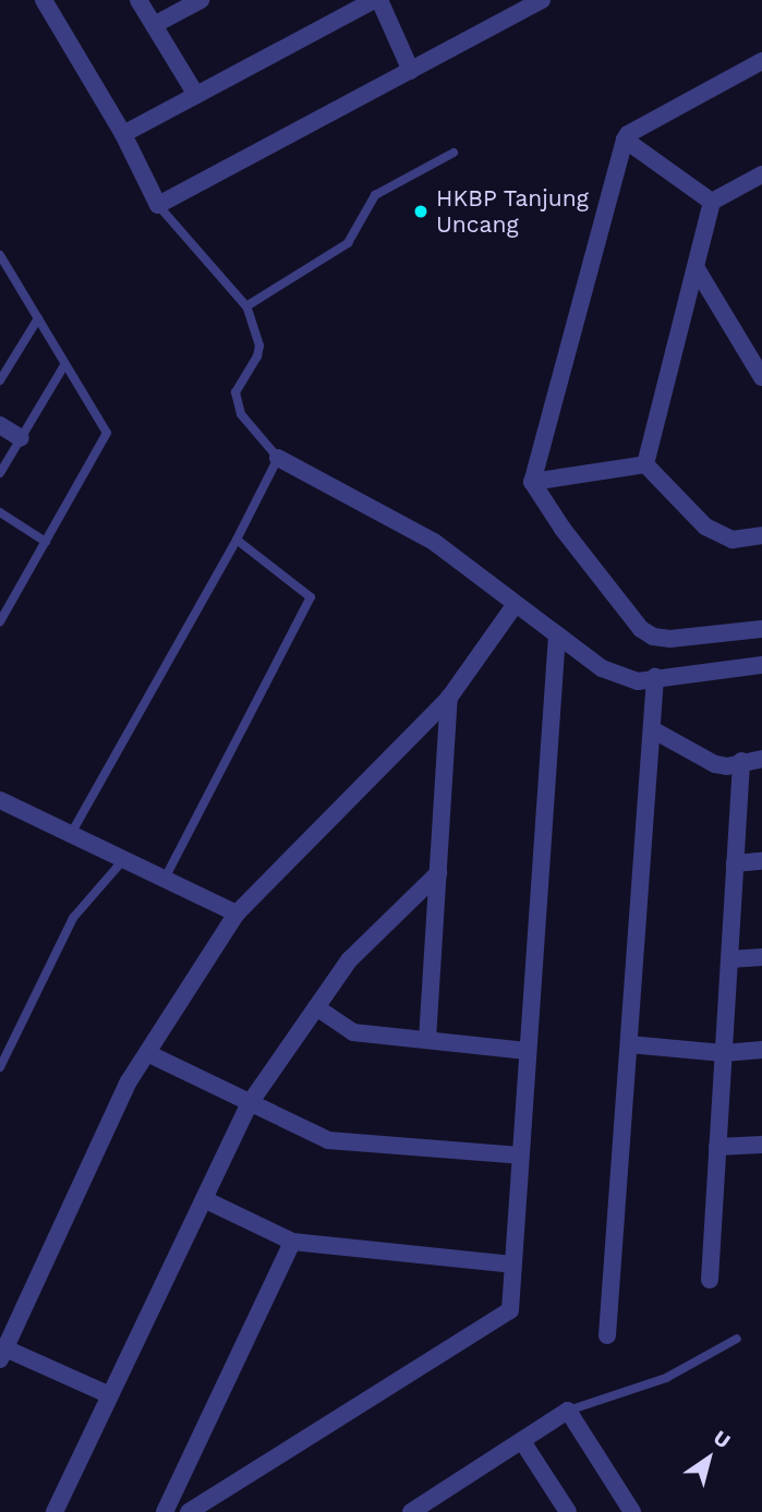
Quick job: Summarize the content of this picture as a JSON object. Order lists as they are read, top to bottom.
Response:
{
  "places": ["HKBP Tanjung Uncang"],
  "north": "top right"
}
